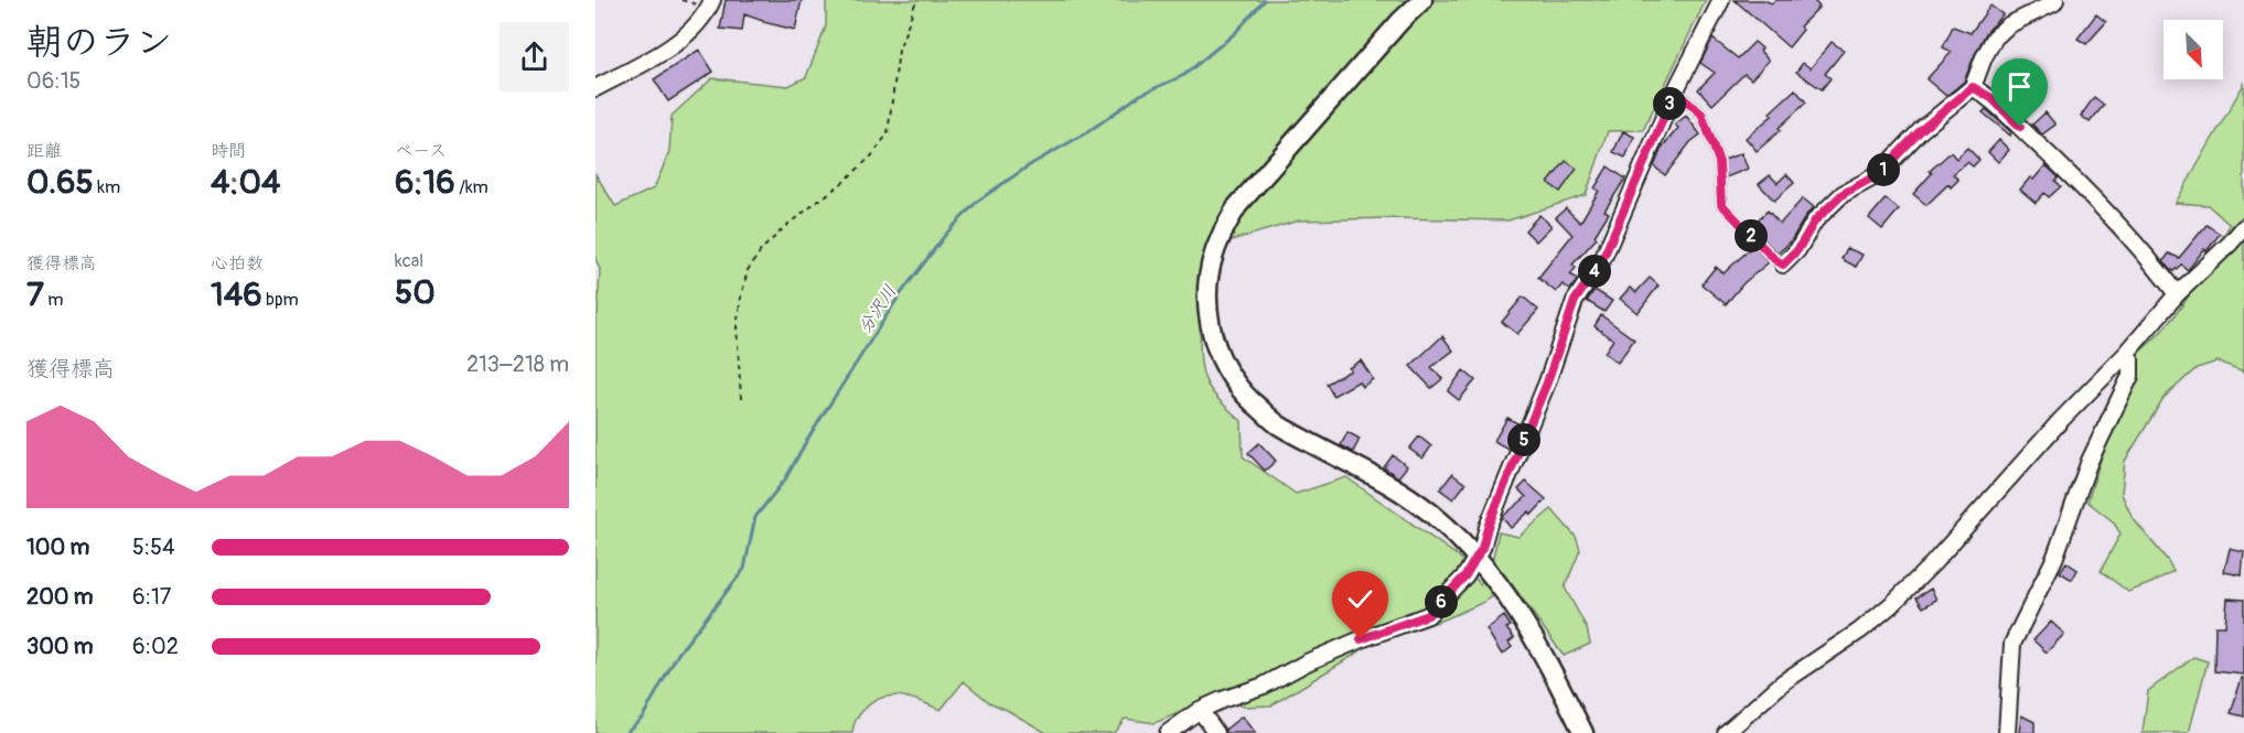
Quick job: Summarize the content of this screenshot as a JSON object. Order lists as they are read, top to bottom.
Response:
{
  "water": ["分沢川"],
  "north": "bottom right",
  "page": {
    "heading": ["朝のラン", "06:15"],
    "pins": [
      "3",
      "1",
      "2",
      "4",
      "5",
      "6"
    ],
    "stats": [
      ["距離", "0.65 km"],
      ["時間", "4:04"],
      ["ペース", "6:16 /km"],
      ["獲得標高", "7 m"],
      ["心拍数", "146 bpm"],
      ["kcal", "50"]
    ],
    "chart": ["獲得標高", "213–218 m"],
    "list": [
      {
        "name": "100 m",
        "note": "5:54"
      },
      {
        "name": "200 m",
        "note": "6:17"
      },
      {
        "name": "300 m",
        "note": "6:02"
      }
    ]
  }
}
